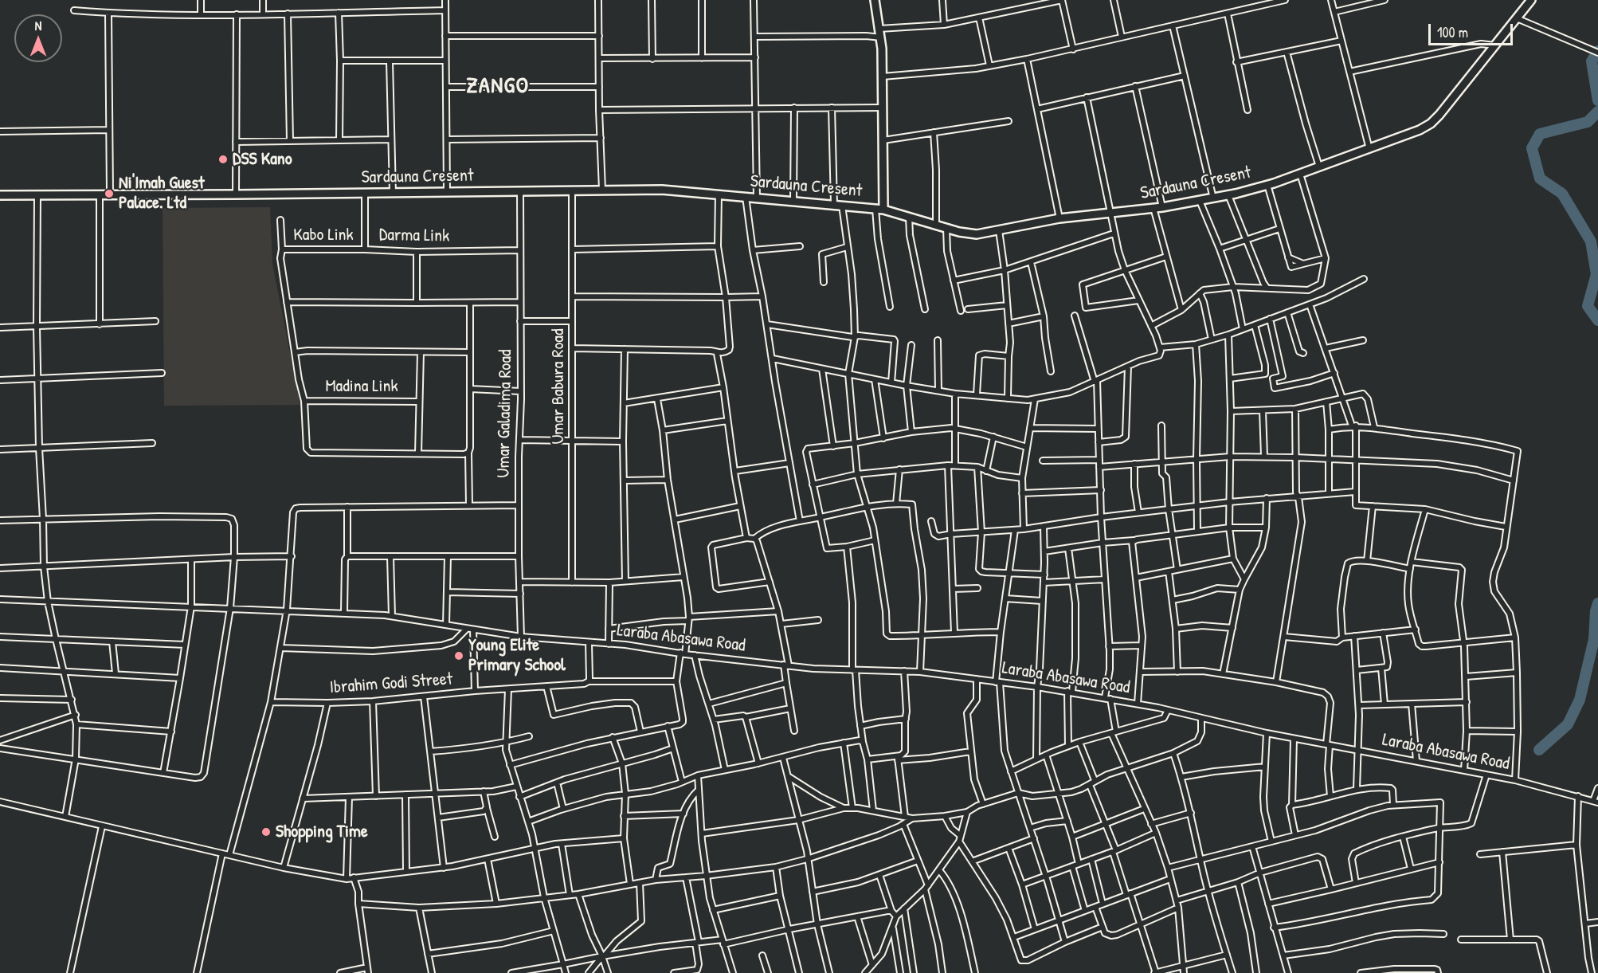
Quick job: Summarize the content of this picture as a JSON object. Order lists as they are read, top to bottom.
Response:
{
  "streets": {
    "street": [
      "Sardauna Cresent",
      "Kabo Link",
      "Darma Link",
      "Madina Link",
      "Umar Babura Road",
      "Umar Galadima Road",
      "Laraba Abasawa Road",
      "Ibrahim Godi Street"
    ]
  },
  "crossings": [
    ["Sardauna Cresent", "Darma Link"],
    ["Sardauna Cresent", "Umar Babura Road"],
    ["Sardauna Cresent", "Umar Galadima Road"],
    ["Kabo Link", "Darma Link"],
    ["Darma Link", "Umar Galadima Road"],
    ["Umar Galadima Road", "Laraba Abasawa Road"]
  ],
  "districts": ["ZANGO"],
  "places": [
    "DSS Kano",
    "Ni'Imah Guest Palace. Ltd",
    "Young Elite Primary School",
    "Shopping Time"
  ],
  "scale_bar": "100 m",
  "north": "top"
}
